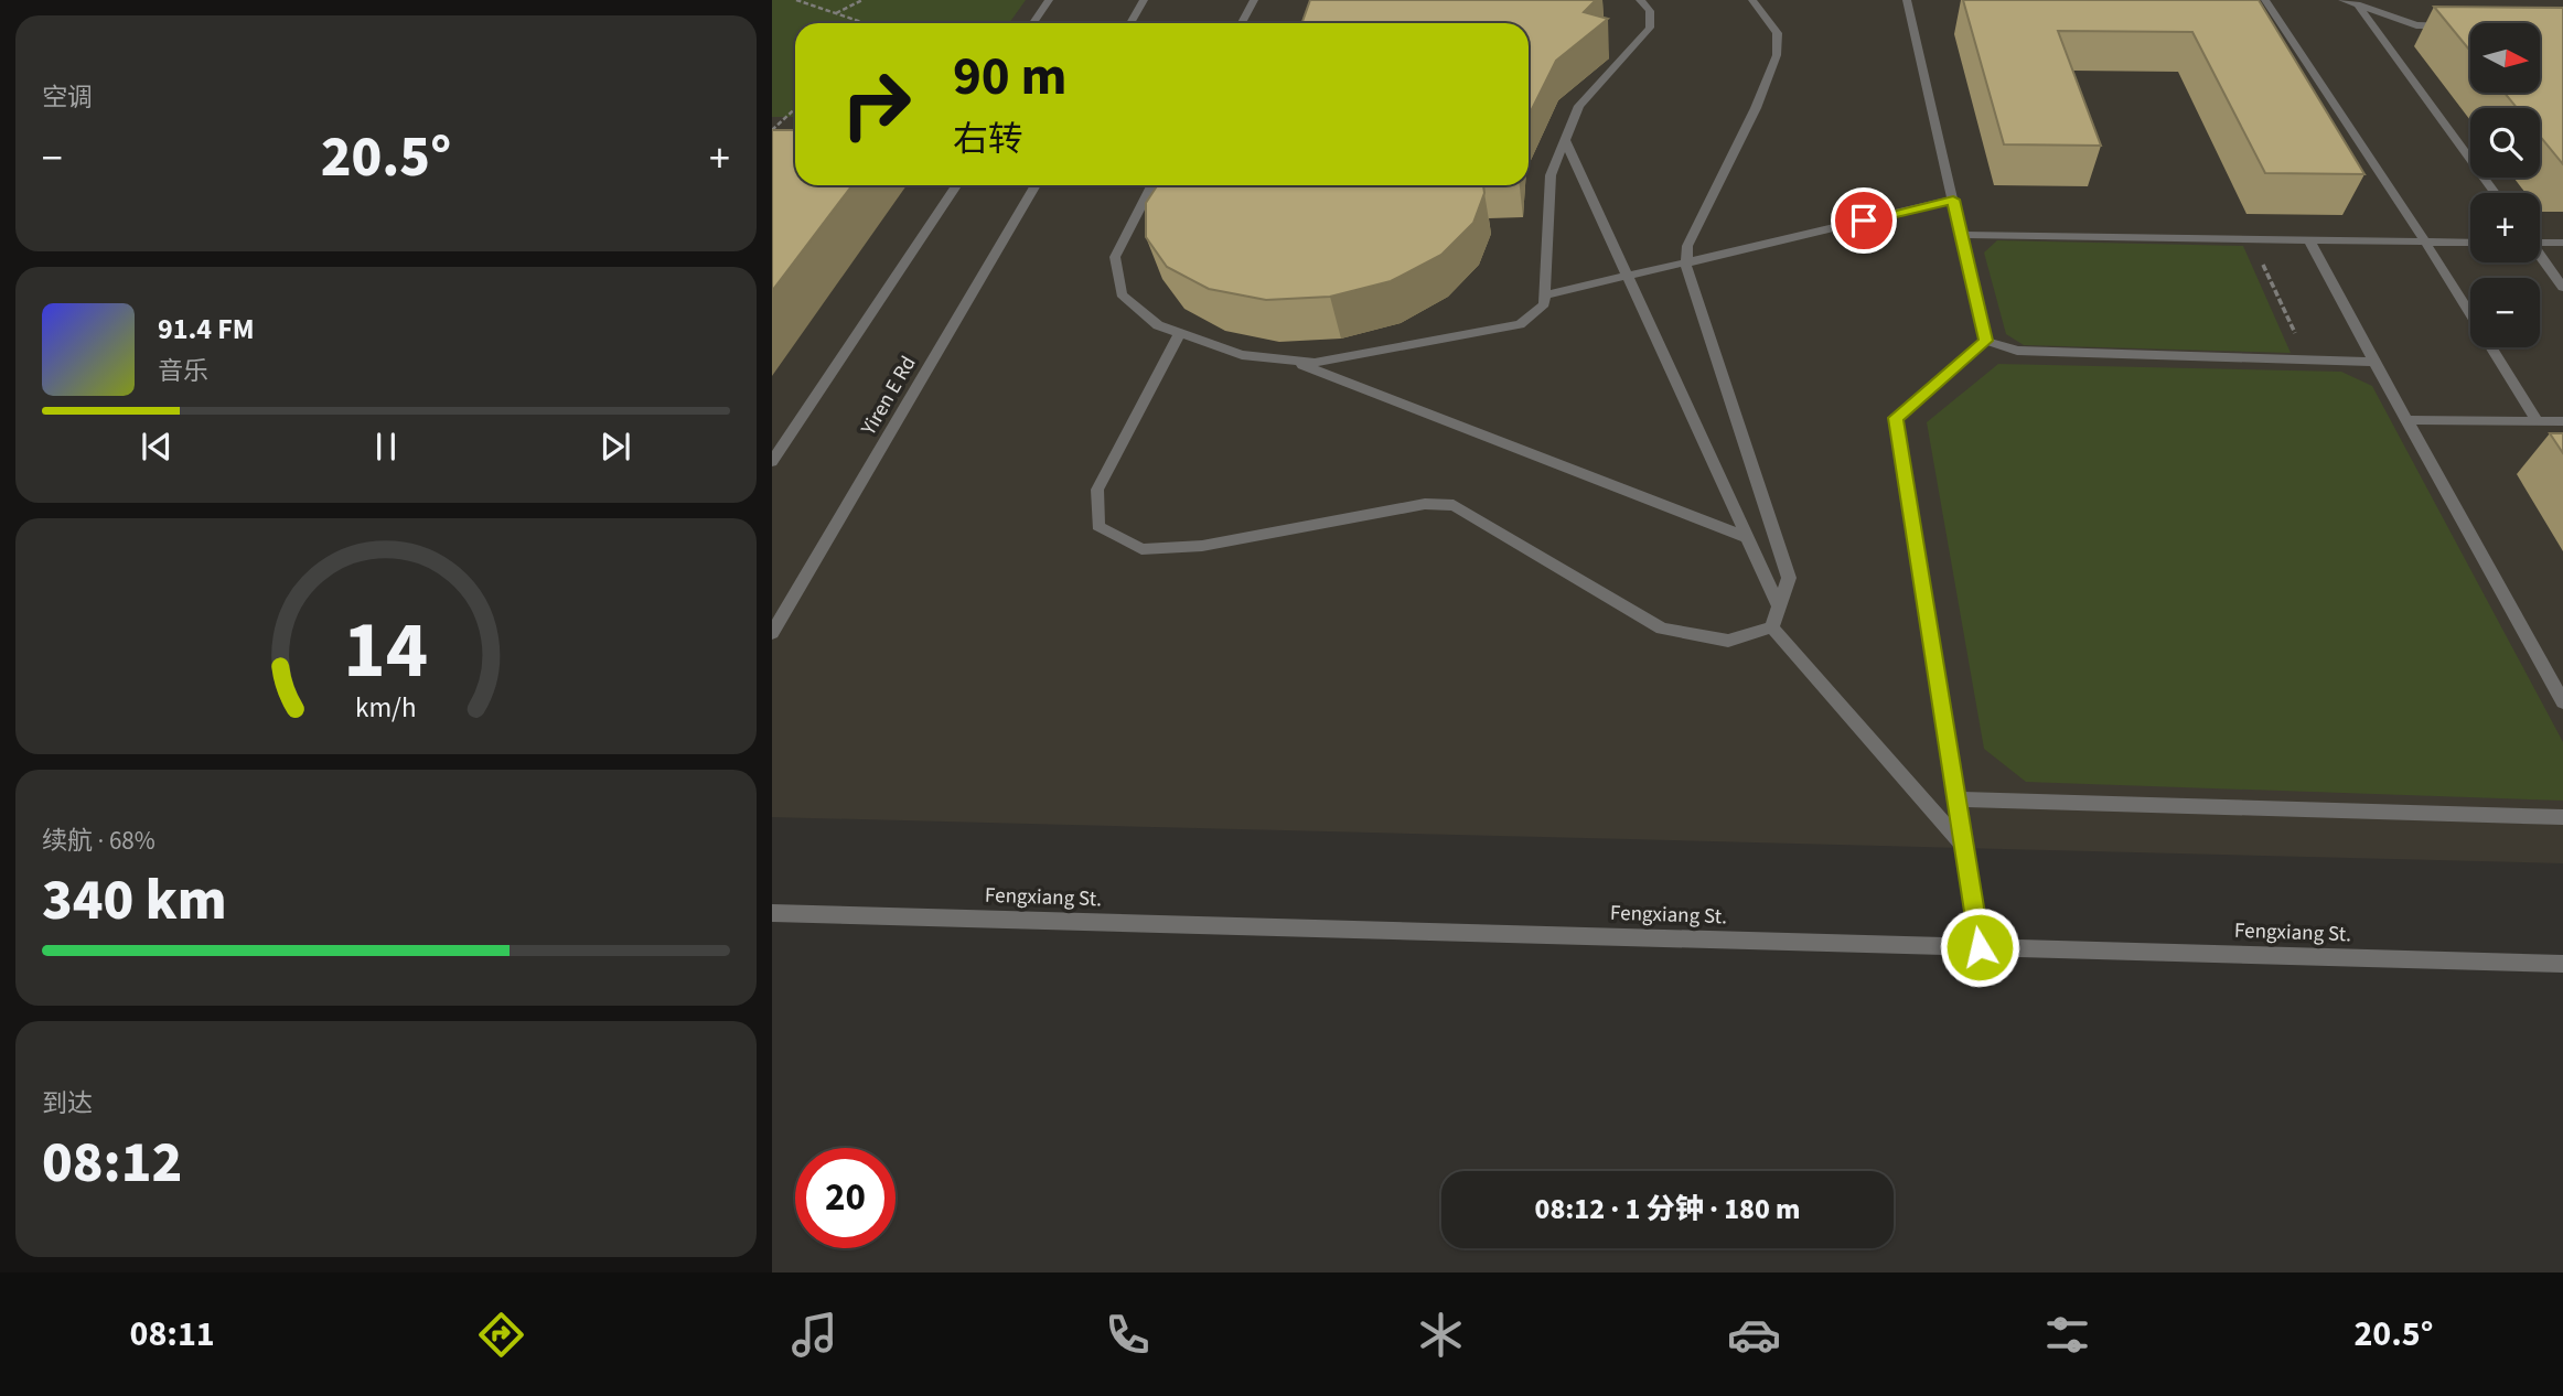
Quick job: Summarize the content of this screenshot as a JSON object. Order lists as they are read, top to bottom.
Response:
{
  "streets": {
    "street": ["Yiren E Rd", "Fengxiang St."]
  },
  "north": "right",
  "page": {
    "tile": [
      "空调",
      ["续航 · 68%", "340 km"],
      ["到达", "08:12"]
    ],
    "map_buttons": ["+", "−"],
    "turn": ["90 m", "右转"],
    "heat": ["−", "20.5°", "+"],
    "song": ["91.4 FM", "音乐"],
    "limit": "20",
    "trip": "08:12 · 1 分钟 · 180 m",
    "tabs": ["08:11", "20.5°"],
    "gauge": ["14", "km/h"]
  }
}
